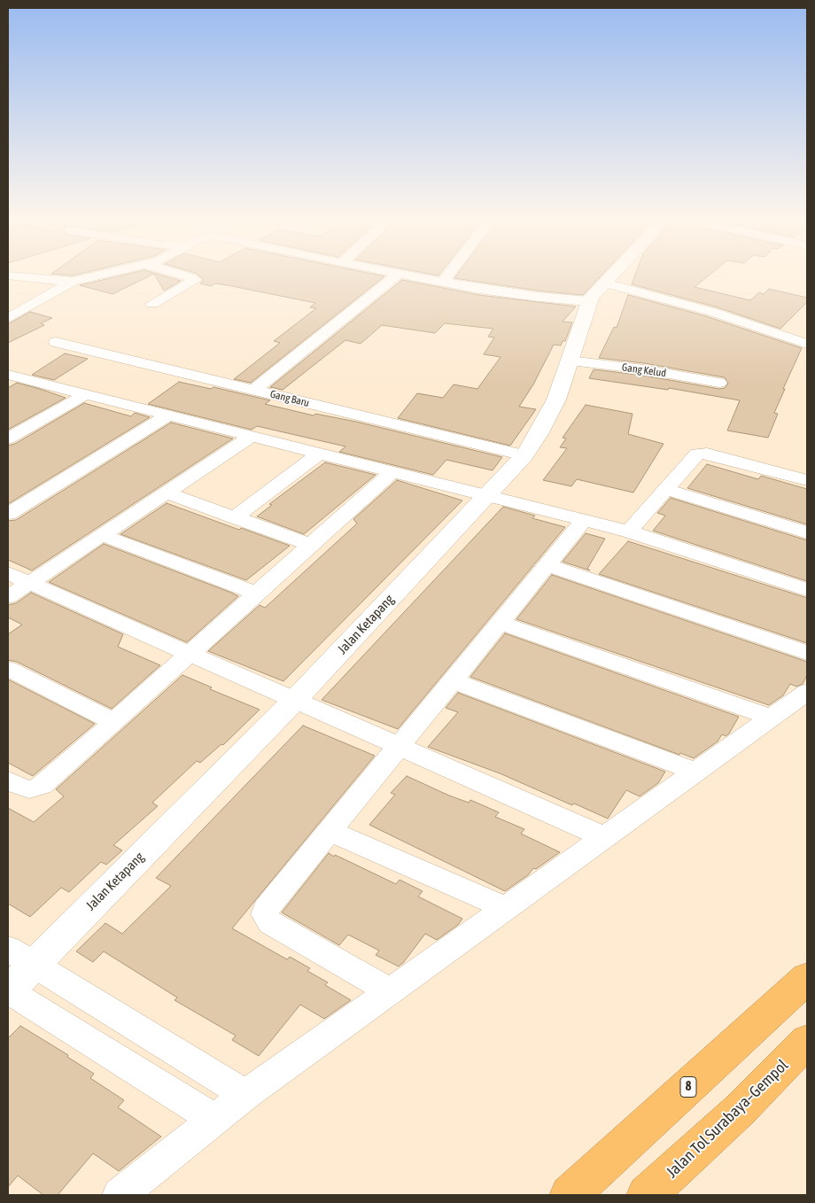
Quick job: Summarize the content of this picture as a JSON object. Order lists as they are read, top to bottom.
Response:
{
  "streets": {
    "highway": ["8", "Jalan Tol Surabaya–Gempol"],
    "street": ["Gang Kelud", "Gang Baru", "Jalan Ketapang"]
  },
  "crossings": [
    ["Gang Kelud", "Jalan Ketapang"],
    ["Gang Baru", "Jalan Ketapang"]
  ]
}
